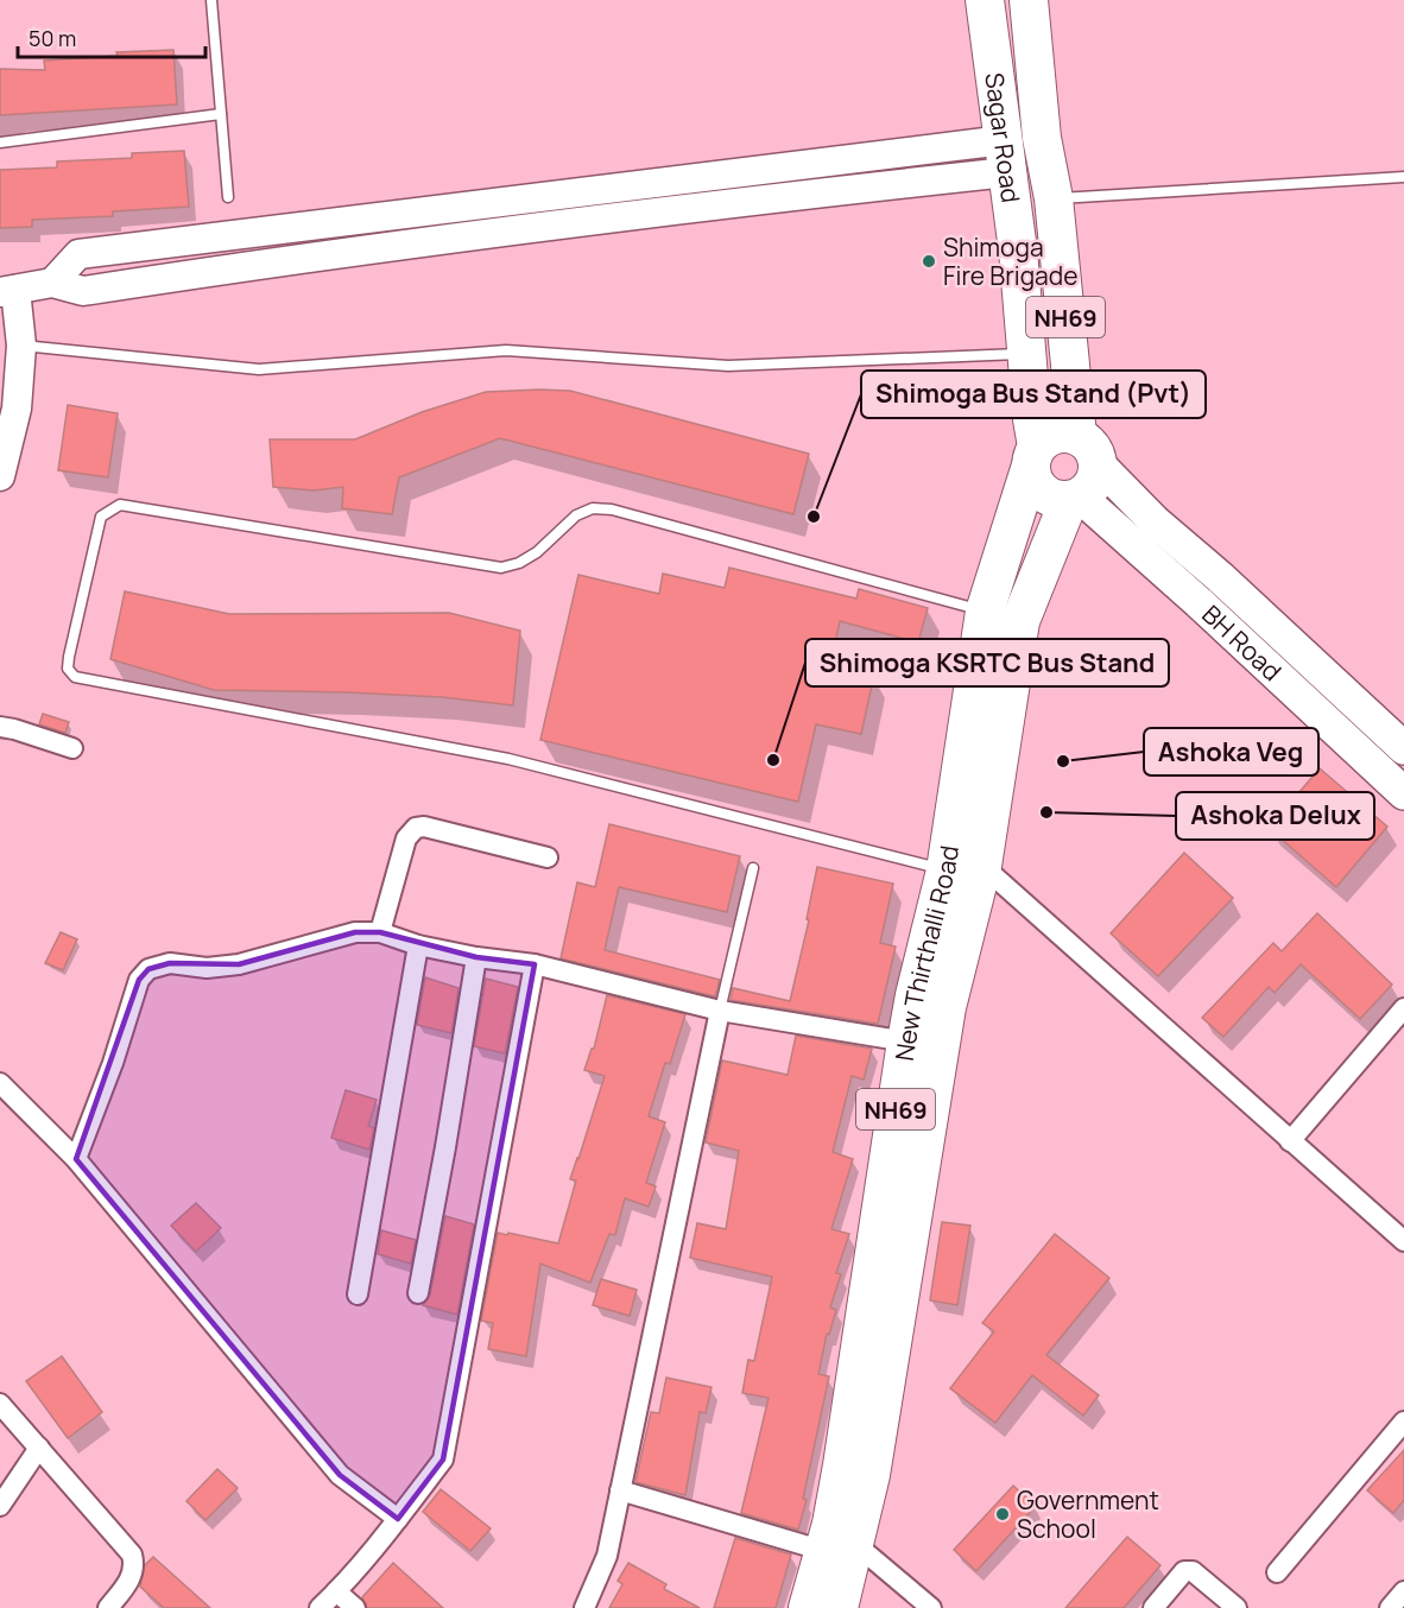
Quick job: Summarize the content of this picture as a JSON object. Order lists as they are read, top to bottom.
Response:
{
  "streets": {
    "highway": ["Sagar Road", "NH69", "New Thirthalli Road"],
    "main road": ["BH Road"]
  },
  "crossings": [
    ["Sagar Road", "NH69"],
    ["Sagar Road", "BH Road"],
    ["Sagar Road", "New Thirthalli Road"],
    ["NH69", "BH Road"],
    ["NH69", "New Thirthalli Road"],
    ["BH Road", "New Thirthalli Road"]
  ],
  "places": [
    "Shimoga Fire Brigade",
    "Shimoga Bus Stand (Pvt)",
    "Shimoga KSRTC Bus Stand",
    "Ashoka Veg",
    "Ashoka Delux",
    "Government School"
  ],
  "scale_bar": "50 m"
}
